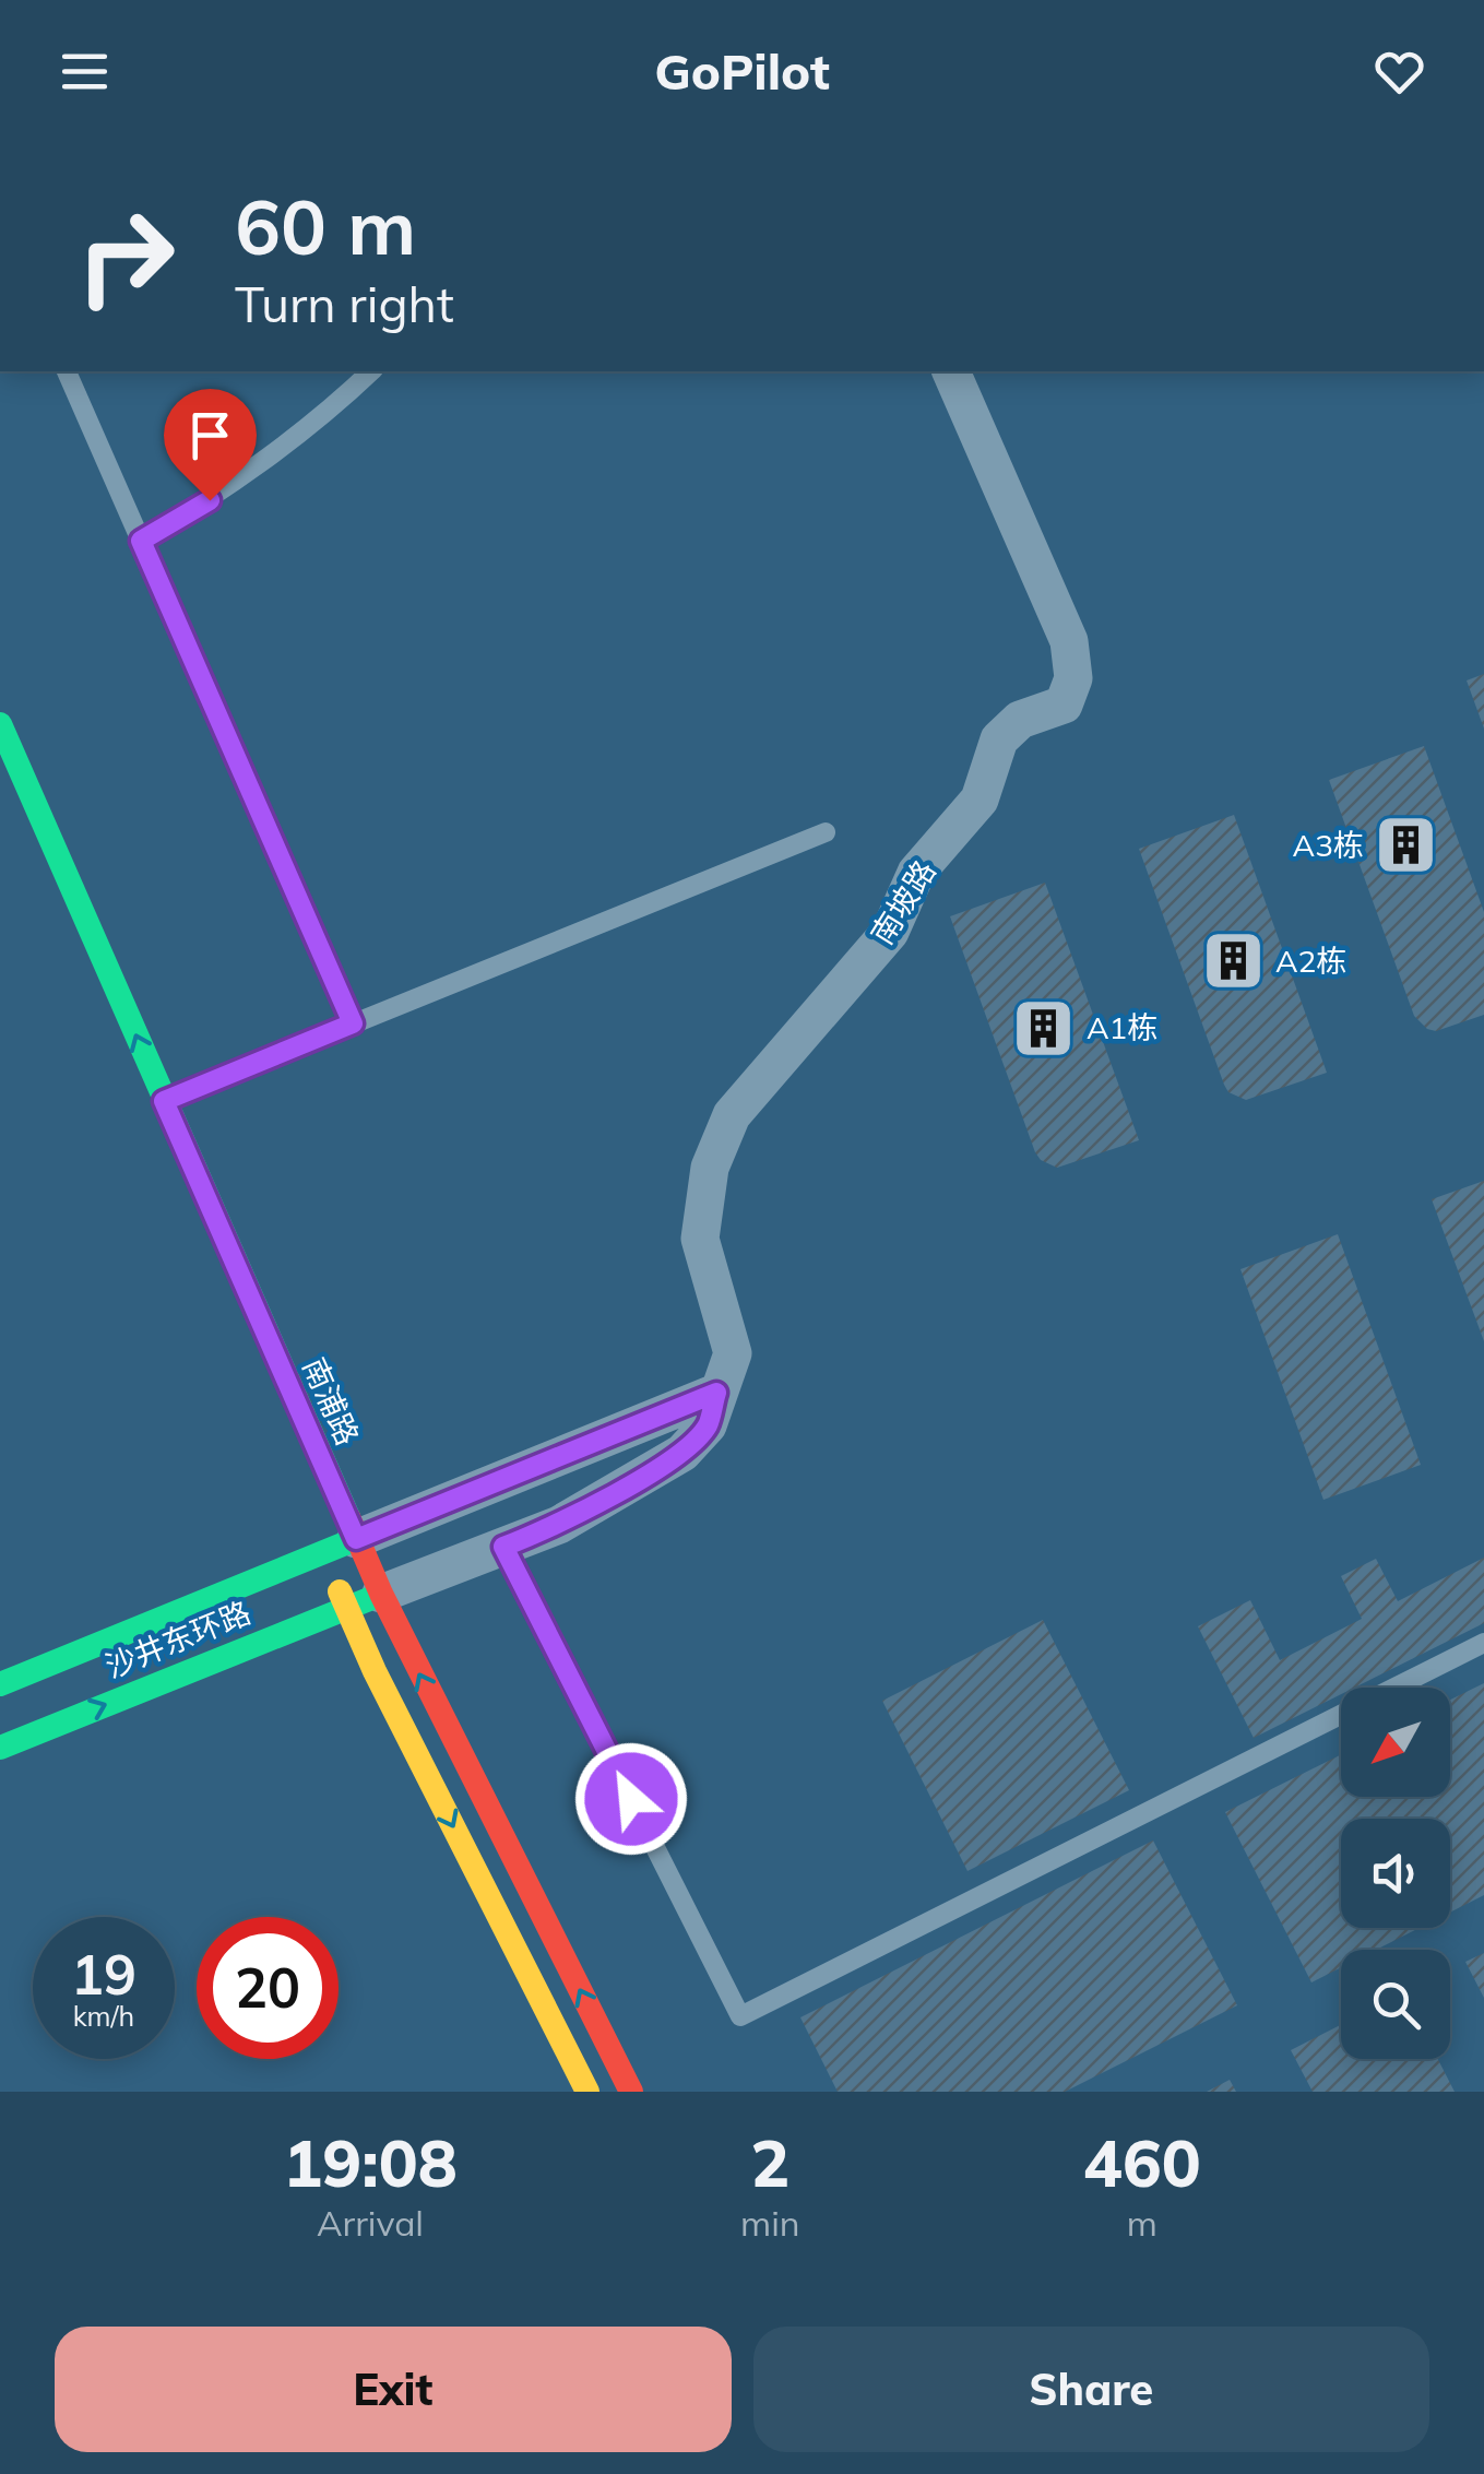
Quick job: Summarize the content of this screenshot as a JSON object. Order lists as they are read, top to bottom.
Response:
{
  "streets": {
    "street": ["南坡路", "南浦路", "沙井东环路"]
  },
  "crossings": [
    ["南坡路", "南浦路"],
    ["南坡路", "沙井东环路"],
    ["南浦路", "沙井东环路"]
  ],
  "places": {
    "building": ["A3栋", "A2栋", "A1栋"]
  },
  "north": "bottom left",
  "page": {
    "header": "GoPilot",
    "turn": ["60 m", "Turn right"],
    "speed": "19 km/h",
    "limit": "20",
    "eta": [
      "19:08",
      "Arrival",
      "2",
      "min",
      "460",
      "m"
    ],
    "buttons": ["Exit", "Share"]
  }
}
